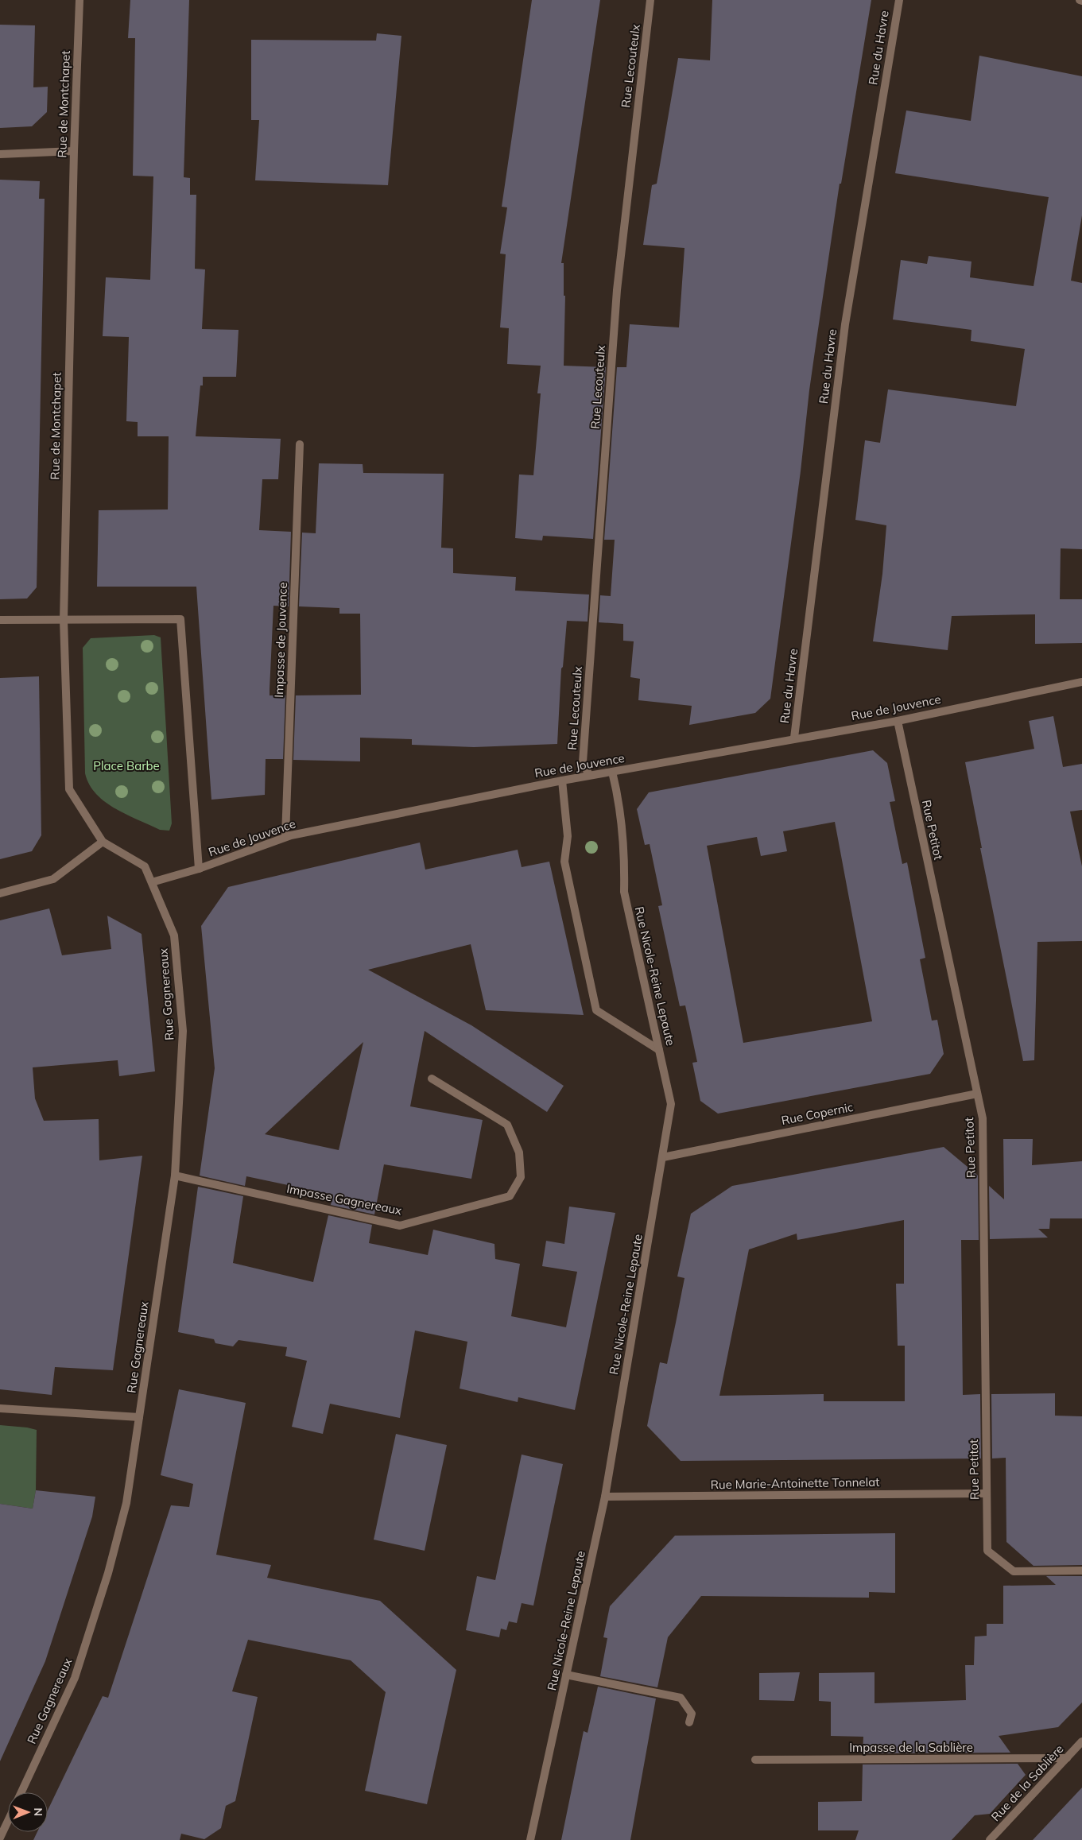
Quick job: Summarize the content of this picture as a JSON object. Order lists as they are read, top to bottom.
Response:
{
  "streets": {
    "street": [
      "Rue du Havre",
      "Rue Lecouteulx",
      "Rue de Montchapet",
      "Impasse de Jouvence",
      "Rue de Jouvence",
      "Rue Petitot",
      "Rue Nicole-Reine Lepaute",
      "Rue Gagnereaux",
      "Rue Copernic",
      "Impasse Gagnereaux",
      "Rue Marie-Antoinette Tonnelat",
      "Impasse de la Sablière",
      "Rue de la Sablière"
    ]
  },
  "crossings": [
    ["Rue du Havre", "Rue de Jouvence"],
    ["Rue Lecouteulx", "Rue de Jouvence"],
    ["Impasse de Jouvence", "Rue de Jouvence"],
    ["Rue de Jouvence", "Rue Petitot"],
    ["Rue de Jouvence", "Rue Nicole-Reine Lepaute"],
    ["Rue de Jouvence", "Rue Gagnereaux"],
    ["Rue Petitot", "Rue Copernic"],
    ["Rue Petitot", "Rue Marie-Antoinette Tonnelat"],
    ["Rue Nicole-Reine Lepaute", "Rue Copernic"],
    ["Rue Nicole-Reine Lepaute", "Rue Marie-Antoinette Tonnelat"],
    ["Rue Gagnereaux", "Impasse Gagnereaux"],
    ["Impasse de la Sablière", "Rue de la Sablière"]
  ],
  "parks": ["Place Barbe"],
  "north": "right"
}
